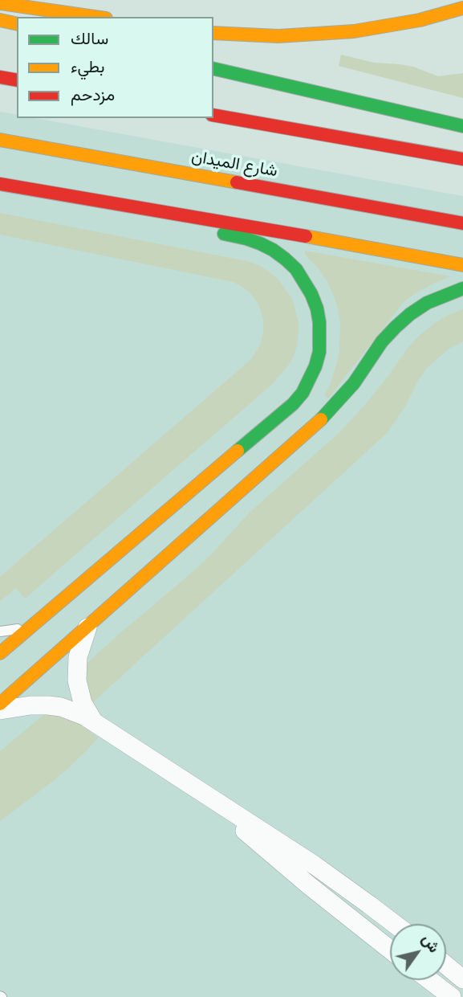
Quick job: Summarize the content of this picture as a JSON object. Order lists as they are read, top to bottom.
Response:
{
  "streets": {
    "street": ["شارع الميدان"]
  },
  "legend": ["سالك", "بطيء", "مزدحم"],
  "north": "top right"
}
